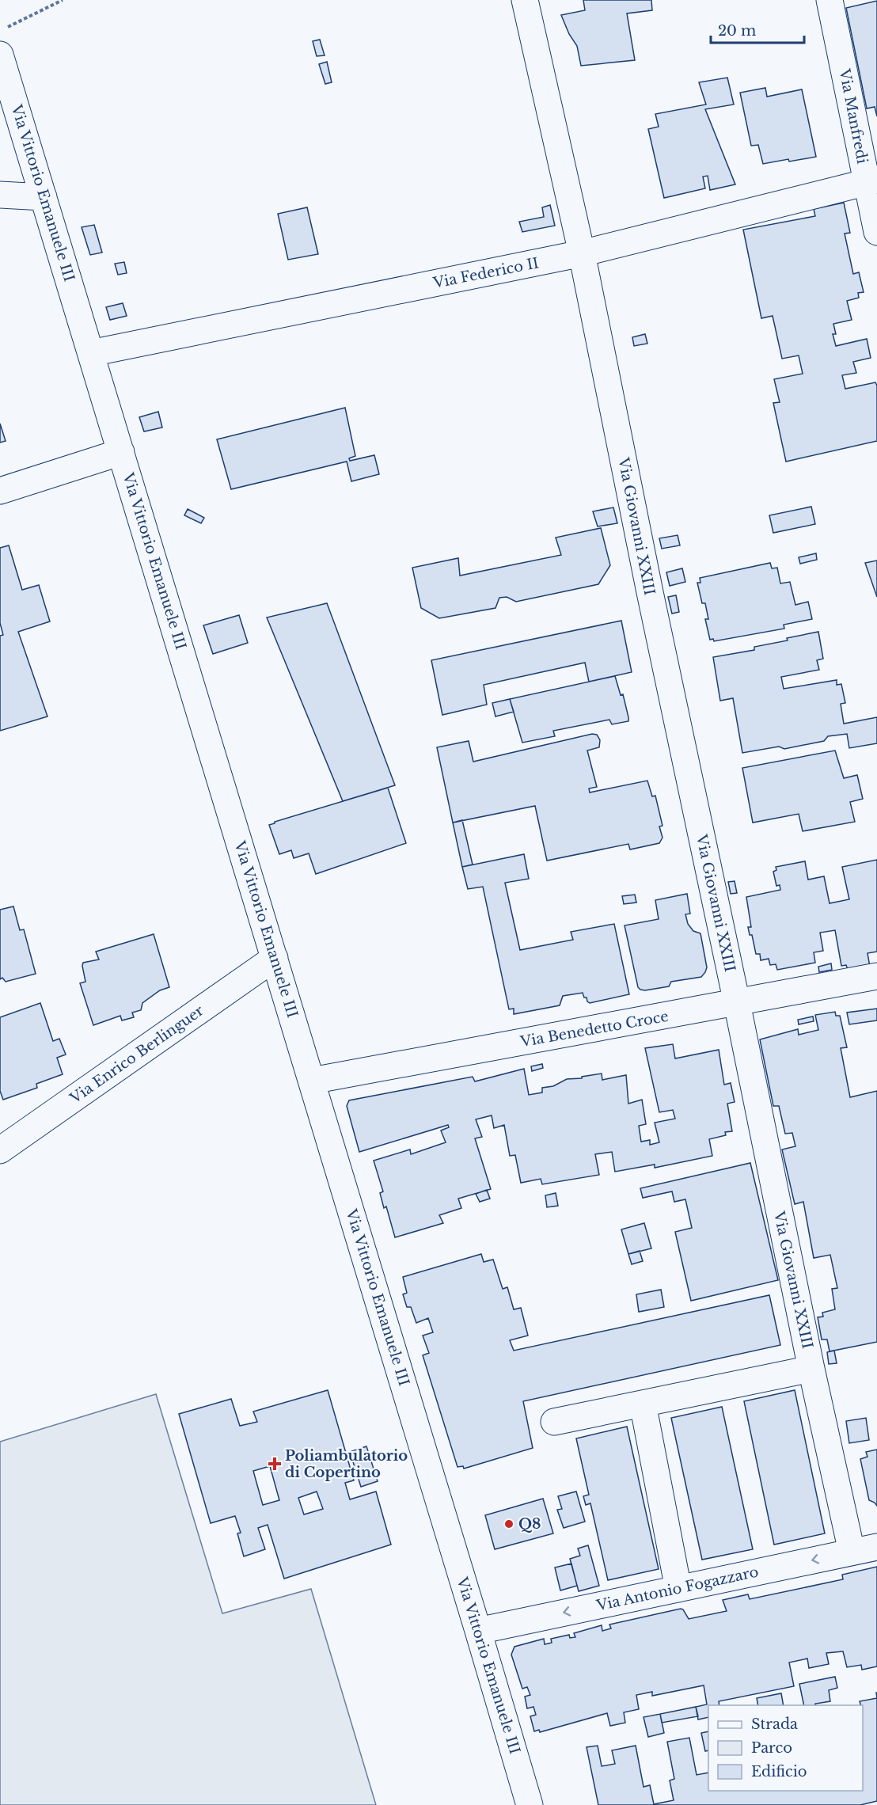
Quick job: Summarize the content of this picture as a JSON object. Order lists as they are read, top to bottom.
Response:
{
  "streets": {
    "street": [
      "Via Manfredi",
      "Via Vittorio Emanuele III",
      "Via Federico II",
      "Via Giovanni XXIII",
      "Via Benedetto Croce",
      "Via Enrico Berlinguer",
      "Via Antonio Fogazzaro"
    ]
  },
  "crossings": [
    ["Via Manfredi", "Via Federico II"],
    ["Via Vittorio Emanuele III", "Via Federico II"],
    ["Via Vittorio Emanuele III", "Via Benedetto Croce"],
    ["Via Vittorio Emanuele III", "Via Enrico Berlinguer"],
    ["Via Vittorio Emanuele III", "Via Antonio Fogazzaro"],
    ["Via Federico II", "Via Giovanni XXIII"],
    ["Via Giovanni XXIII", "Via Benedetto Croce"],
    ["Via Giovanni XXIII", "Via Antonio Fogazzaro"]
  ],
  "places": {
    "health": ["Poliambulatorio di Copertino"],
    "other": ["Q8"]
  },
  "legend": ["Strada", "Parco", "Edificio"],
  "scale_bar": "20 m"
}
